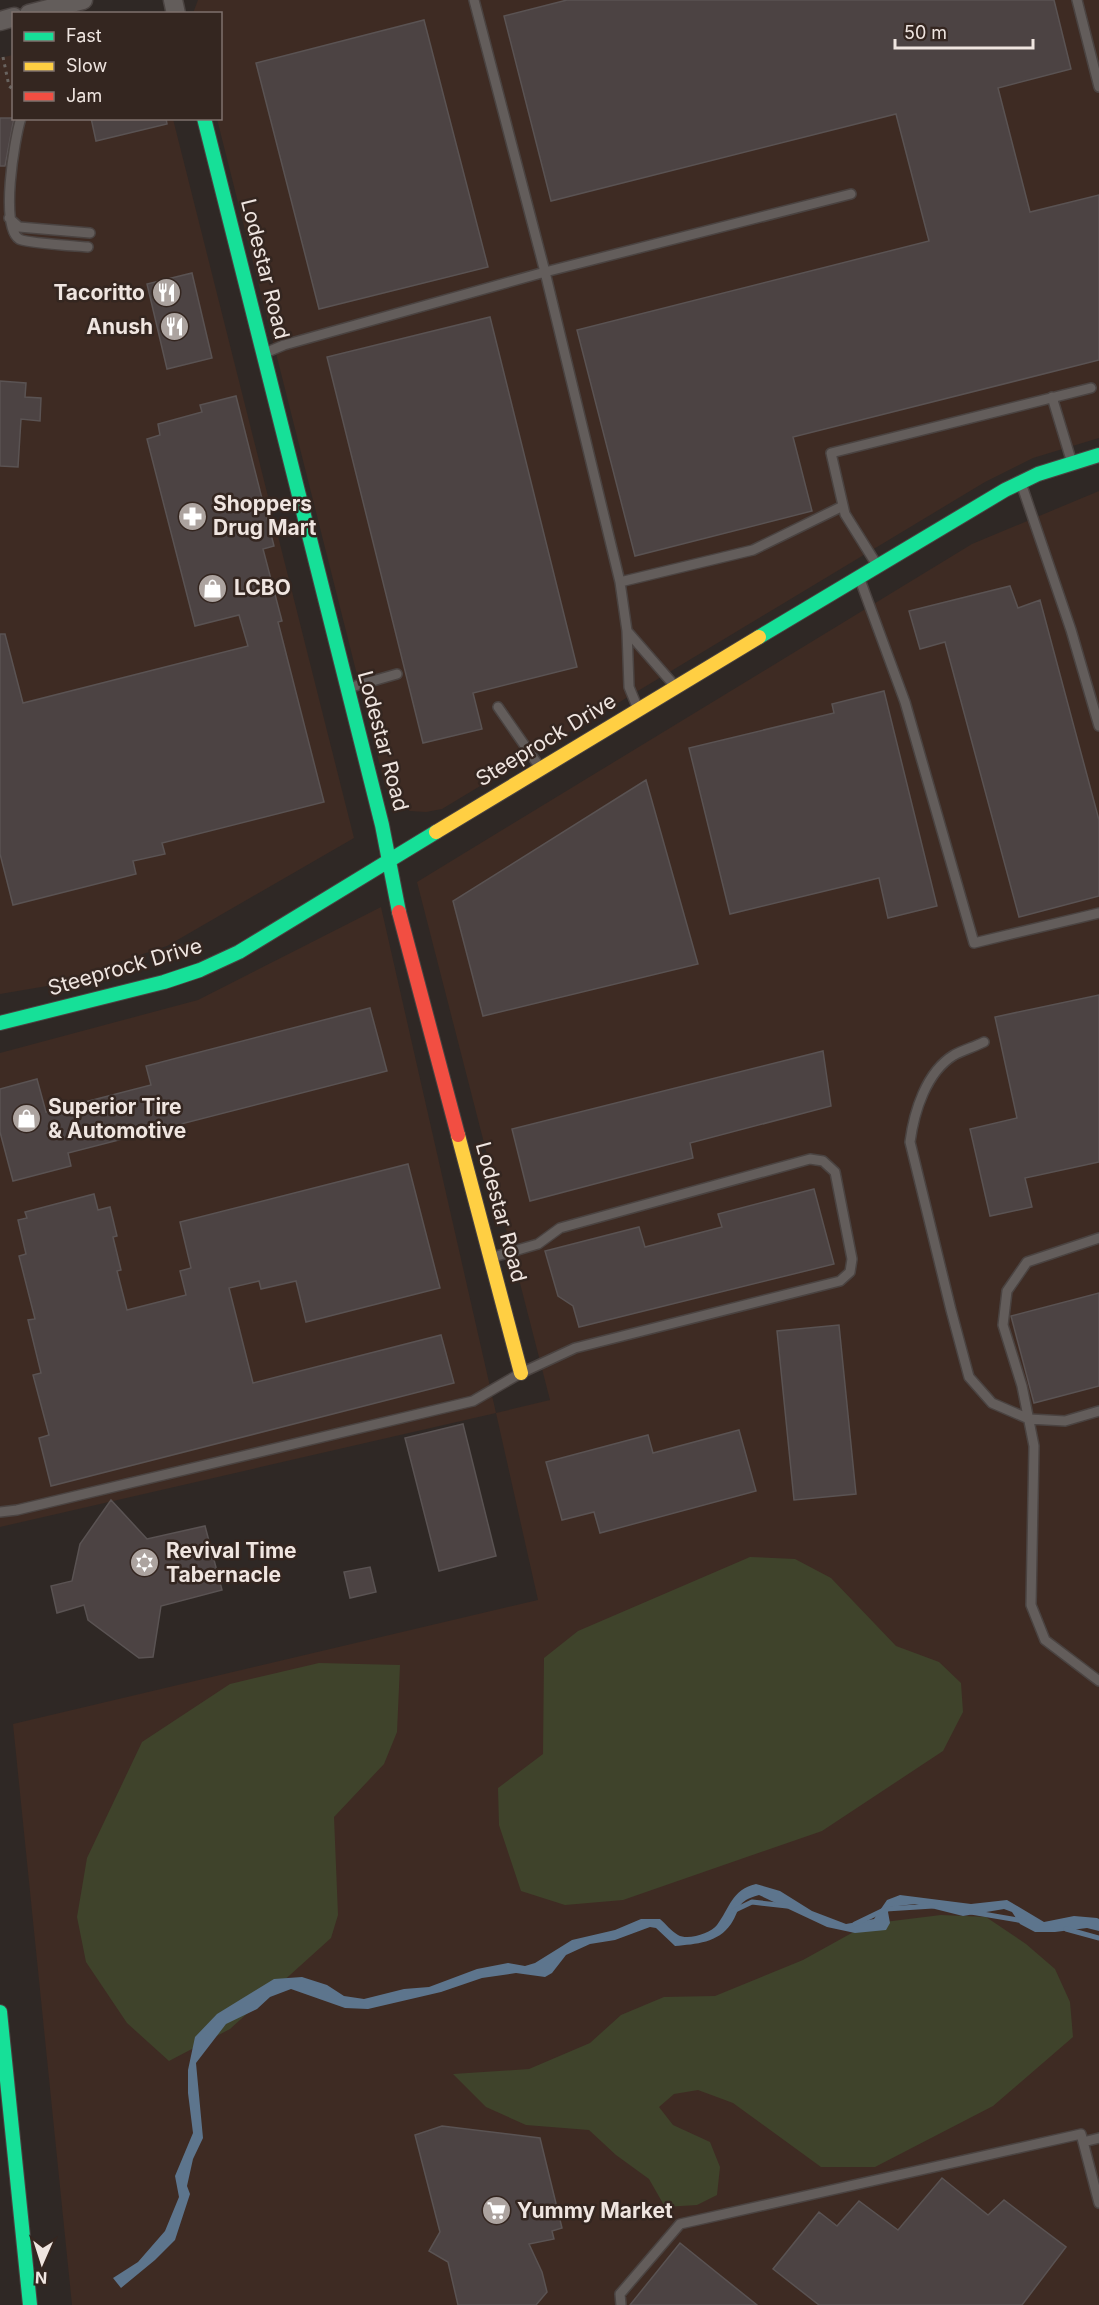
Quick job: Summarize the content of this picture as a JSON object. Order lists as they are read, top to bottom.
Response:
{
  "streets": {
    "street": ["Lodestar Road", "Steeprock Drive"]
  },
  "crossings": [
    ["Lodestar Road", "Steeprock Drive"]
  ],
  "places": {
    "restaurant": ["Tacoritto", "Anush"],
    "pharmacy": ["Shoppers Drug Mart"],
    "shop": ["LCBO", "Superior Tire & Automotive"],
    "synagogue": ["Revival Time Tabernacle"],
    "supermarket": ["Yummy Market"]
  },
  "legend": ["Fast", "Slow", "Jam"],
  "scale_bar": "50 m",
  "north": "bottom"
}
